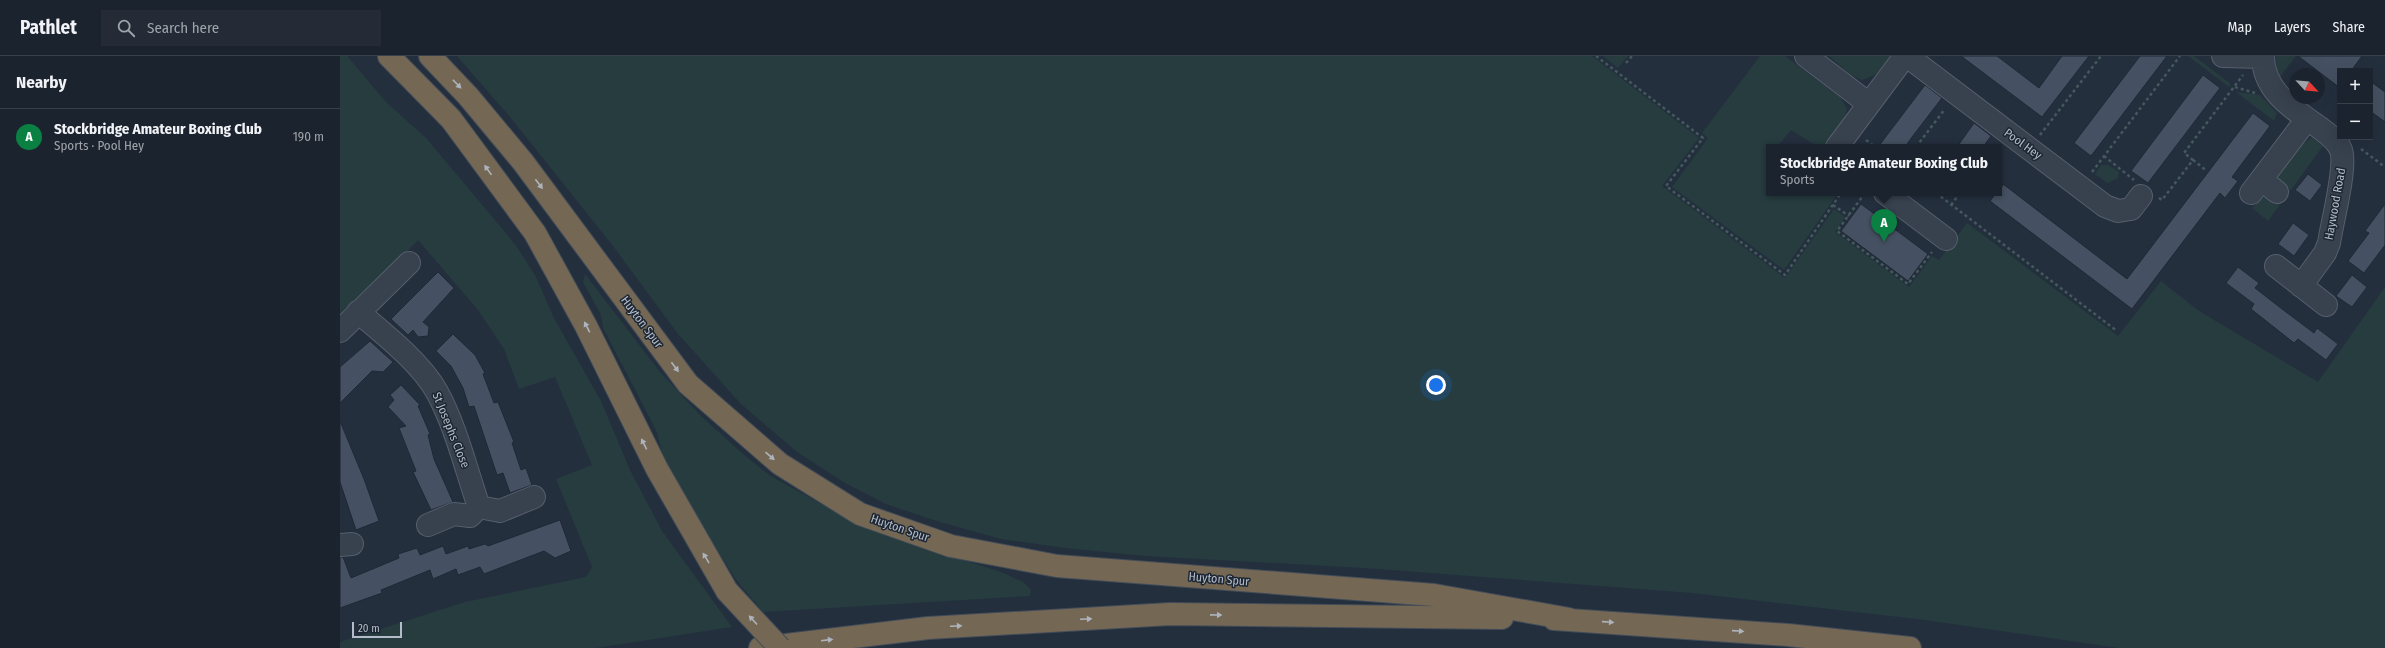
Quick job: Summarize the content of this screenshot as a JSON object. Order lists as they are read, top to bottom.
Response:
{
  "streets": {
    "highway": ["Huyton Spur"],
    "street": ["Pool Hey", "Haywood Road", "St Josephs Close"]
  },
  "one_way": ["Huyton Spur"],
  "scale_bar": "20 m",
  "north": "bottom right",
  "page": {
    "header": "Pathlet",
    "search": "Search here",
    "nav": ["Map", "Layers", "Share"],
    "heading": "Nearby",
    "map_buttons": ["+", "−"],
    "list": [
      {
        "mark": "A",
        "name": "Stockbridge Amateur Boxing Club",
        "note": "Sports · Pool Hey",
        "value": "190 m"
      }
    ],
    "popup": ["Stockbridge Amateur Boxing Club", "Sports"],
    "pins": "A",
    "scale": "20 m"
  }
}
